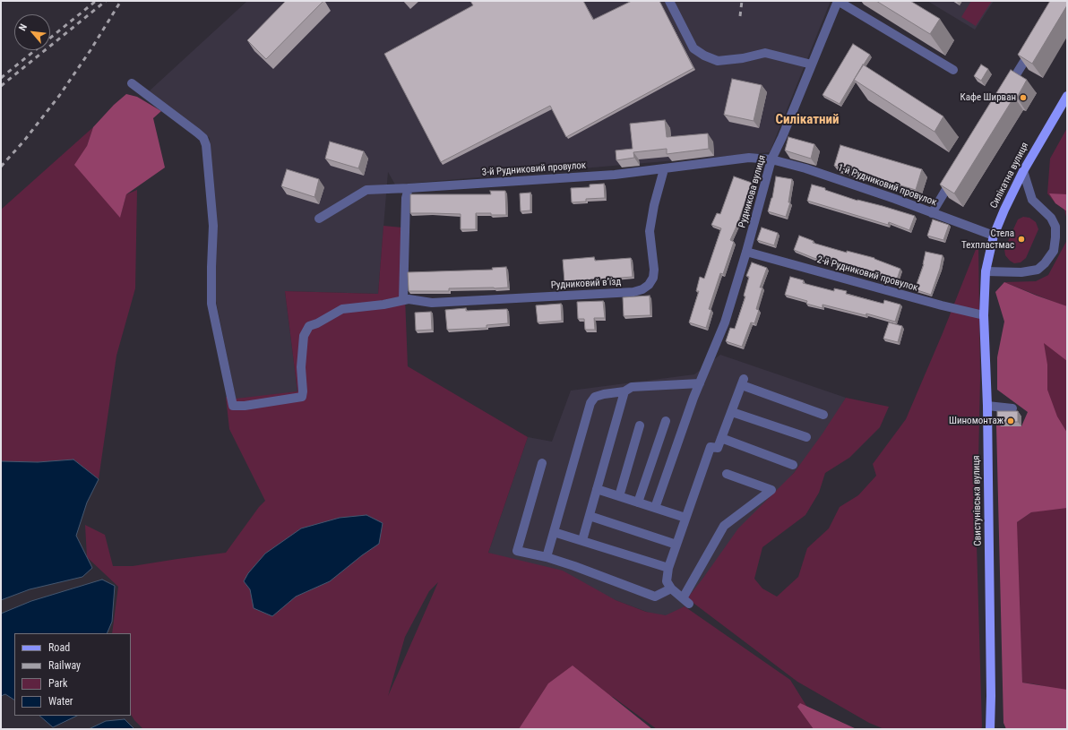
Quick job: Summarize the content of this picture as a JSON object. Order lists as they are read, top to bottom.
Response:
{
  "streets": {
    "main road": ["Силікатна вулиця", "Свистунівська вулиця"],
    "street": [
      "3-й Рудниковий провулок",
      "1-й Рудниковий провулок",
      "Рудникова вулиця",
      "2-й Рудниковий провулок",
      "Рудниковий в’їзд"
    ]
  },
  "crossings": [
    ["3-й Рудниковий провулок", "1-й Рудниковий провулок"],
    ["3-й Рудниковий провулок", "Рудникова вулиця"],
    ["3-й Рудниковий провулок", "Рудниковий в’їзд"],
    ["Силікатна вулиця", "1-й Рудниковий провулок"],
    ["Силікатна вулиця", "Свистунівська вулиця"],
    ["1-й Рудниковий провулок", "Рудникова вулиця"],
    ["Рудникова вулиця", "2-й Рудниковий провулок"],
    ["2-й Рудниковий провулок", "Свистунівська вулиця"]
  ],
  "districts": ["Силікатний"],
  "places": ["Кафе Ширван", "Стела Техпластмас", "Шиномонтаж"],
  "legend": [
    "Road",
    "Railway",
    "Park",
    "Water"
  ],
  "north": "top left"
}
